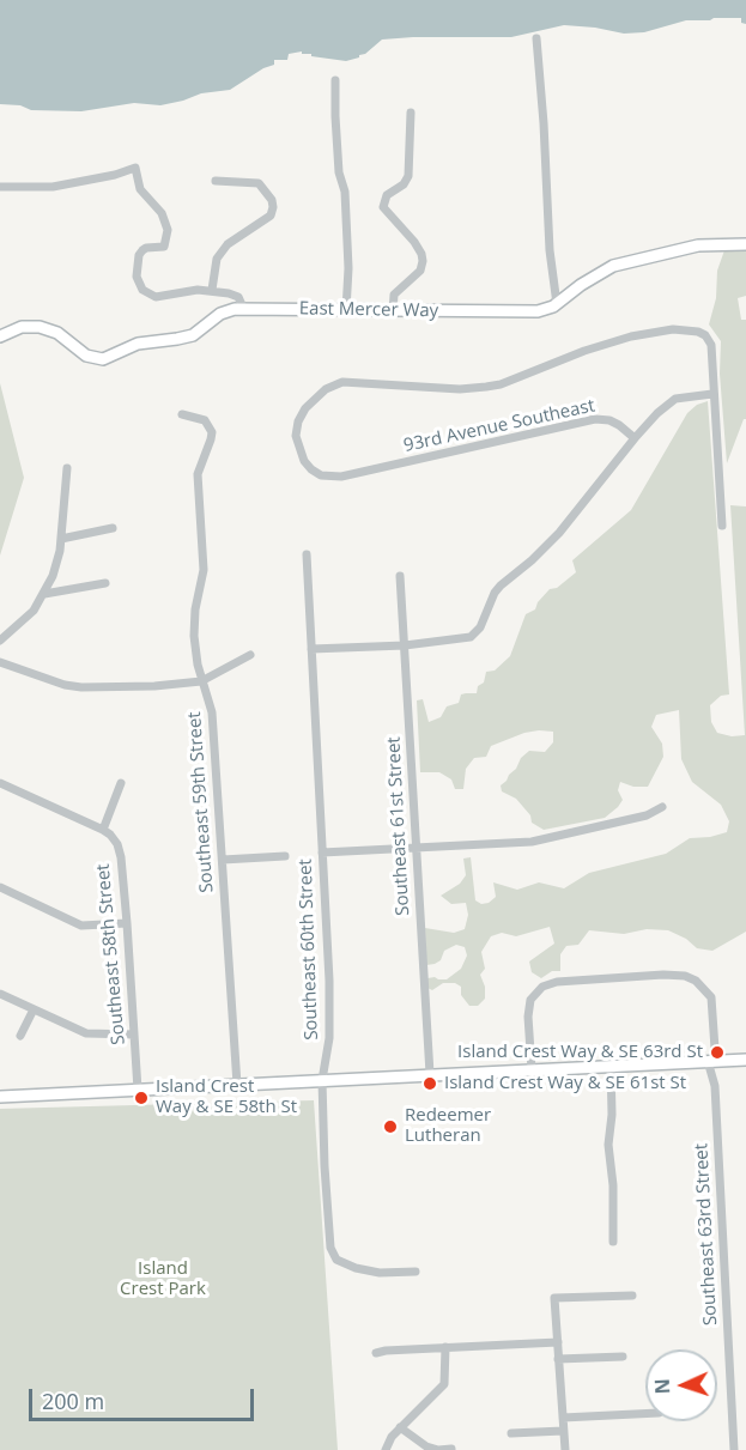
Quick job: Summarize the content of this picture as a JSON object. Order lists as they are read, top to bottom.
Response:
{
  "streets": {
    "street": [
      "East Mercer Way",
      "93rd Avenue Southeast",
      "Southeast 59th Street",
      "Southeast 61st Street",
      "Southeast 60th Street",
      "Southeast 58th Street",
      "Southeast 63rd Street"
    ]
  },
  "parks": ["Island Crest Park"],
  "places": [
    "Island Crest Way & SE 63rd St",
    "Island Crest Way & SE 61st St",
    "Island Crest Way & SE 58th St",
    "Redeemer Lutheran"
  ],
  "scale_bar": "200 m",
  "north": "left"
}
